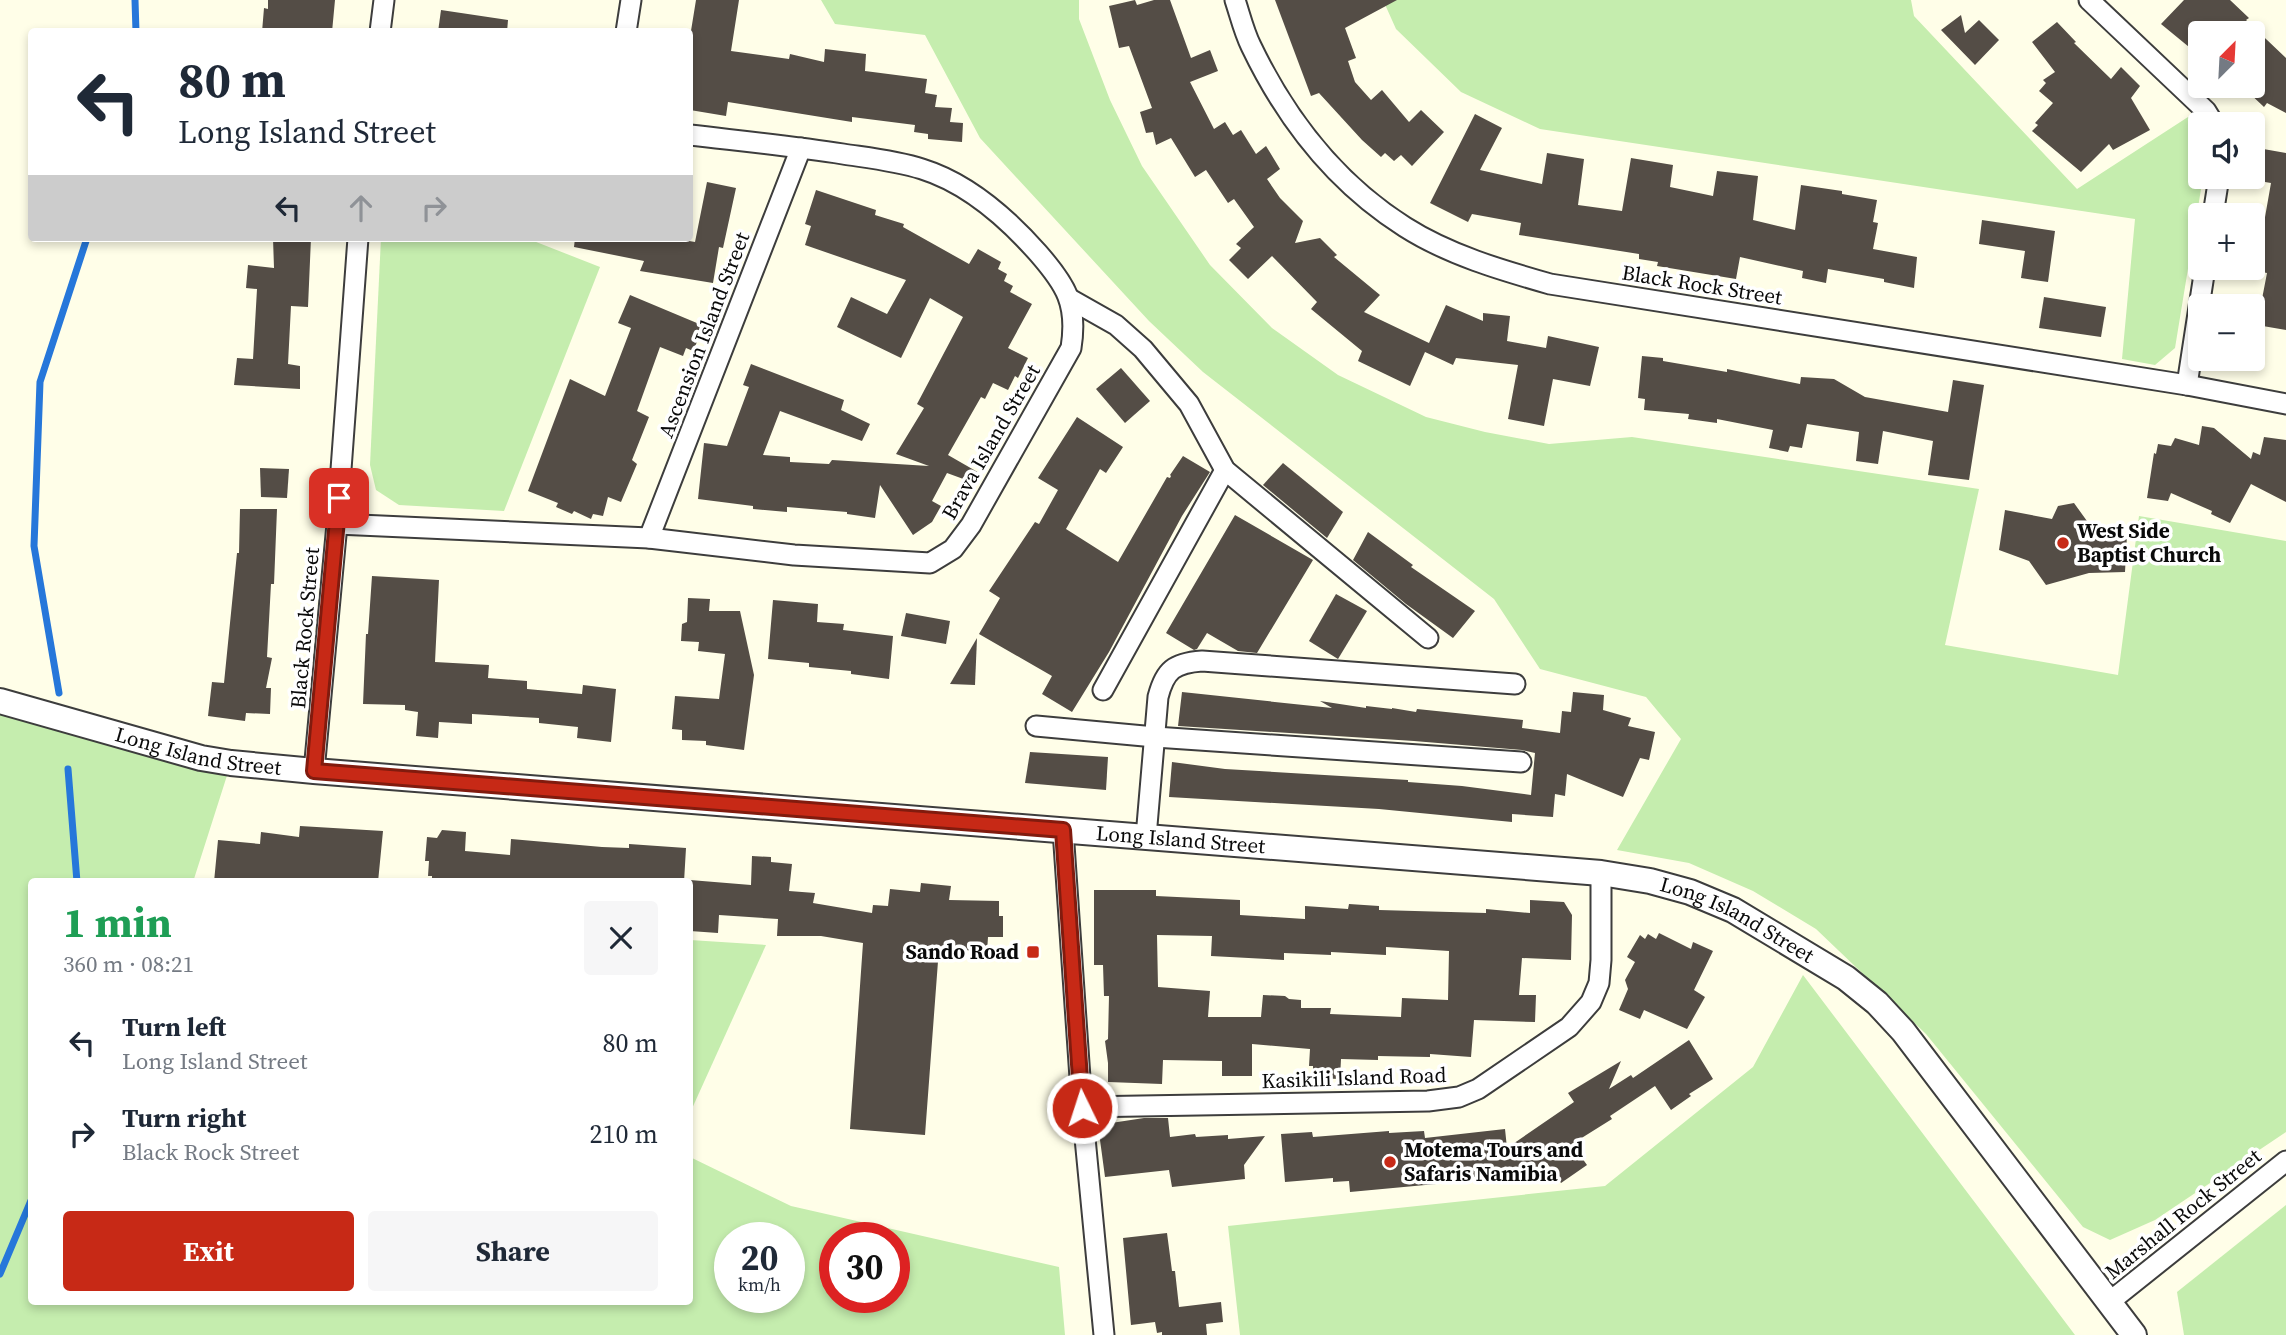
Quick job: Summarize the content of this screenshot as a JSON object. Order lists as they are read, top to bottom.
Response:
{
  "streets": {
    "street": [
      "Black Rock Street",
      "Ascension Island Street",
      "Brava Island Street",
      "Long Island Street",
      "Kasikili Island Road",
      "Marshall Rock Street"
    ]
  },
  "crossings": [
    ["Black Rock Street", "Brava Island Street"],
    ["Black Rock Street", "Long Island Street"],
    ["Ascension Island Street", "Brava Island Street"],
    ["Long Island Street", "Kasikili Island Road"],
    ["Long Island Street", "Marshall Rock Street"]
  ],
  "places": {
    "other": ["West Side Baptist Church", "Motema Tours and Safaris Namibia"],
    "transit": ["Sando Road"]
  },
  "north": "top right",
  "page": {
    "map_buttons": ["+", "−"],
    "turn": ["80 m", "Long Island Street"],
    "heading": ["1 min", "360 m · 08:21"],
    "list": [
      {
        "name": "Turn left",
        "note": "Long Island Street",
        "value": "80 m"
      },
      {
        "name": "Turn right",
        "note": "Black Rock Street",
        "value": "210 m"
      }
    ],
    "buttons": ["Exit", "Share"],
    "speed": "20 km/h",
    "limit": "30"
  }
}
